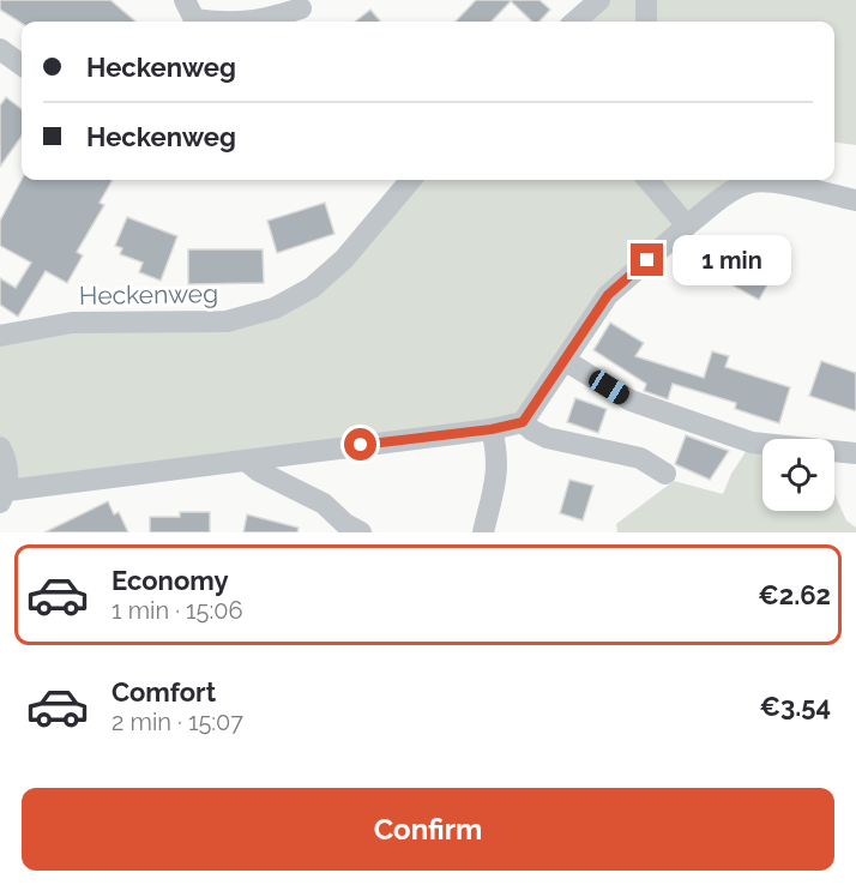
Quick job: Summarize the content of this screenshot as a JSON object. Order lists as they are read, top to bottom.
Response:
{
  "streets": {
    "street": ["Heckenweg"]
  },
  "page": {
    "banner": ["Heckenweg", "Heckenweg"],
    "bubble": "1 min",
    "list": [
      {
        "name": "Economy",
        "note": "1 min · 15:06",
        "value": "€2.62"
      },
      {
        "name": "Comfort",
        "note": "2 min · 15:07",
        "value": "€3.54"
      }
    ],
    "buttons": "Confirm"
  }
}
